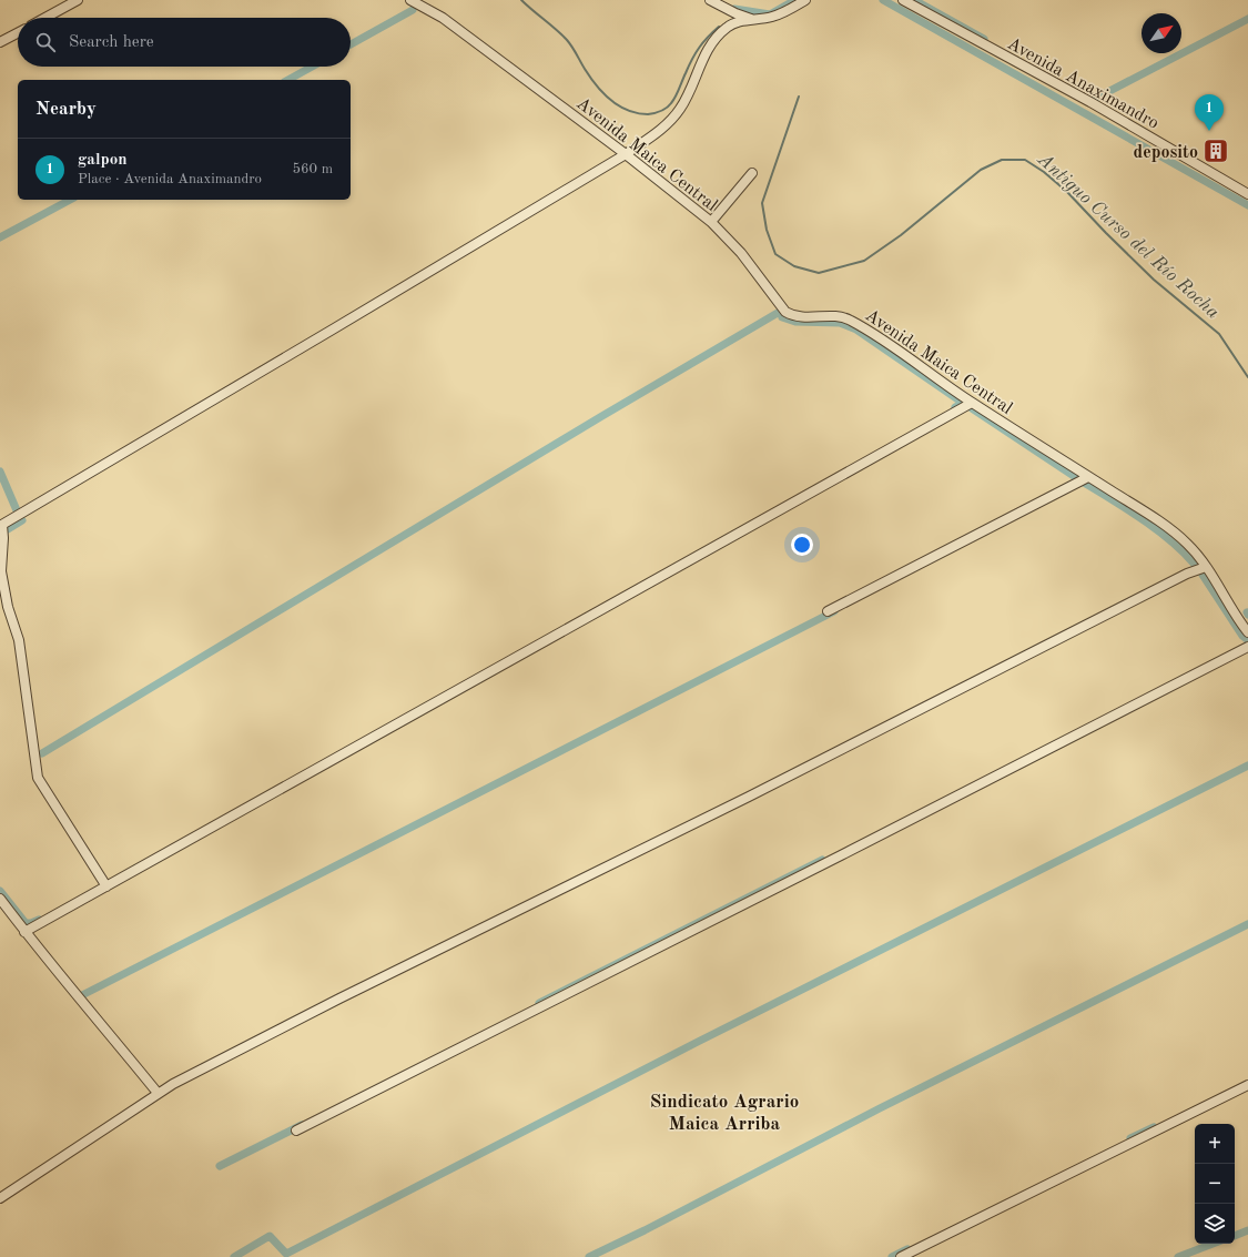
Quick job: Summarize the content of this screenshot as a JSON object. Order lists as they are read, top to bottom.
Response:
{
  "streets": {
    "street": ["Avenida Anaximandro", "Avenida Maica Central"]
  },
  "districts": ["Sindicato Agrario Maica Arriba"],
  "water": ["Antiguo Curso del Río Rocha"],
  "places": {
    "building": ["deposito"]
  },
  "north": "top right",
  "page": {
    "search": "Search here",
    "heading": "Nearby",
    "pins": "1",
    "list": [
      {
        "mark": "1",
        "name": "galpon",
        "note": "Place · Avenida Anaximandro",
        "value": "560 m"
      }
    ],
    "map_buttons": ["+", "−"]
  }
}
